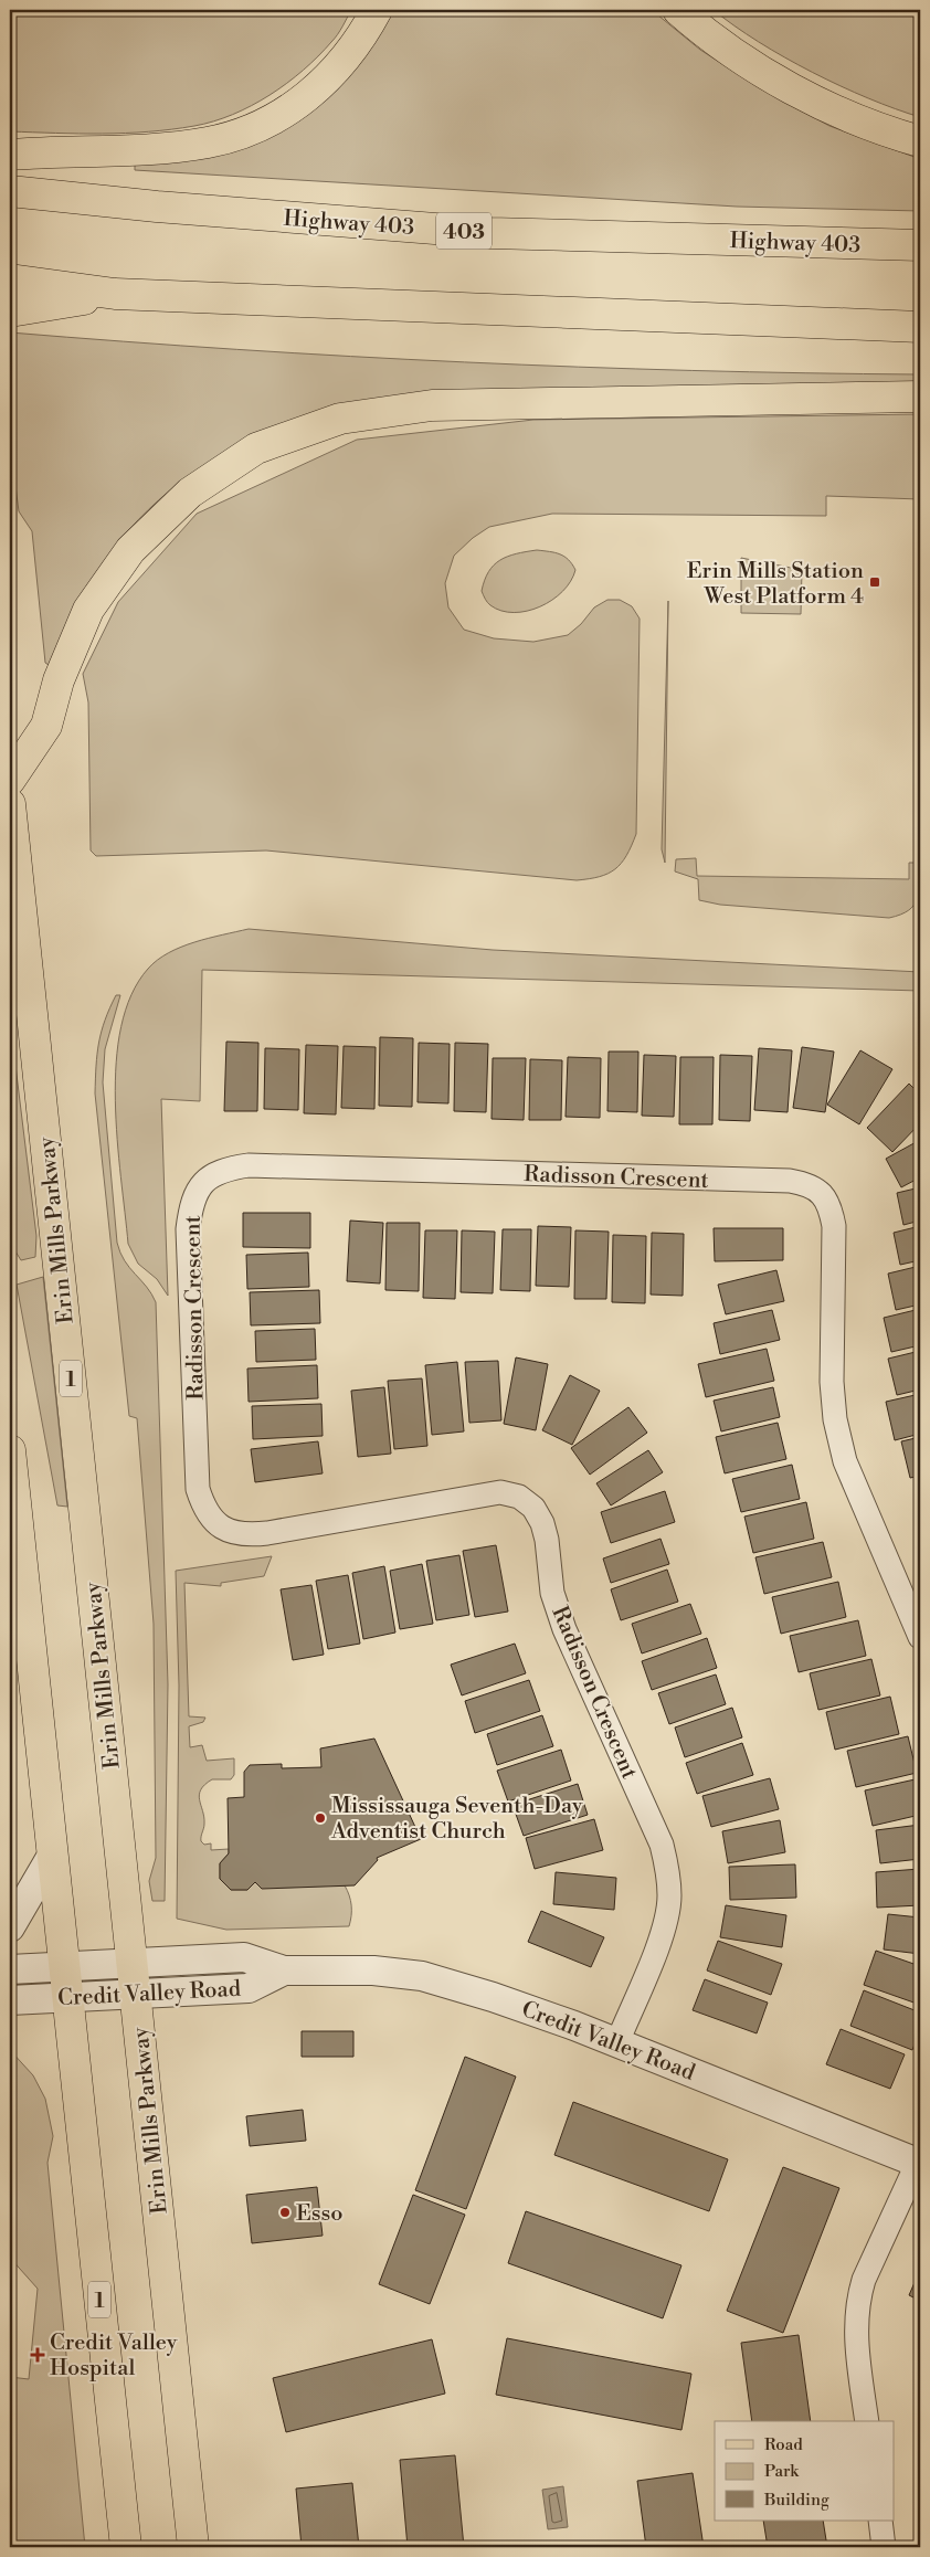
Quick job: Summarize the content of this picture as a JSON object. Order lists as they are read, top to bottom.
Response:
{
  "streets": {
    "main road": [
      "Highway 403",
      "403",
      "Erin Mills Parkway",
      "1"
    ],
    "street": ["Radisson Crescent", "Credit Valley Road"]
  },
  "crossings": [
    ["Radisson Crescent", "Credit Valley Road"],
    ["Erin Mills Parkway", "Credit Valley Road"],
    ["1", "Credit Valley Road"]
  ],
  "places": {
    "transit": ["Erin Mills Station West Platform 4"],
    "other": ["Mississauga Seventh-Day Adventist Church", "Esso"],
    "health": ["Credit Valley Hospital"]
  },
  "legend": ["Road", "Park", "Building"]
}
